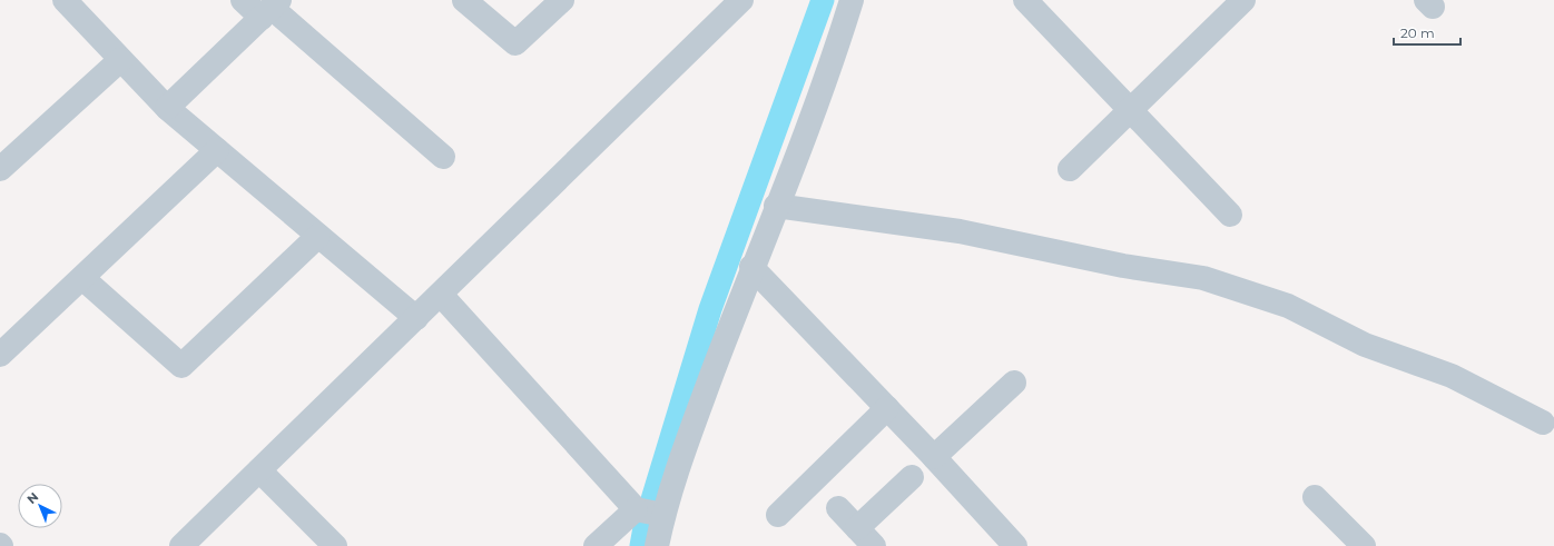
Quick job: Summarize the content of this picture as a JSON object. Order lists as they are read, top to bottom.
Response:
{
  "scale_bar": "20 m",
  "north": "top left"
}
